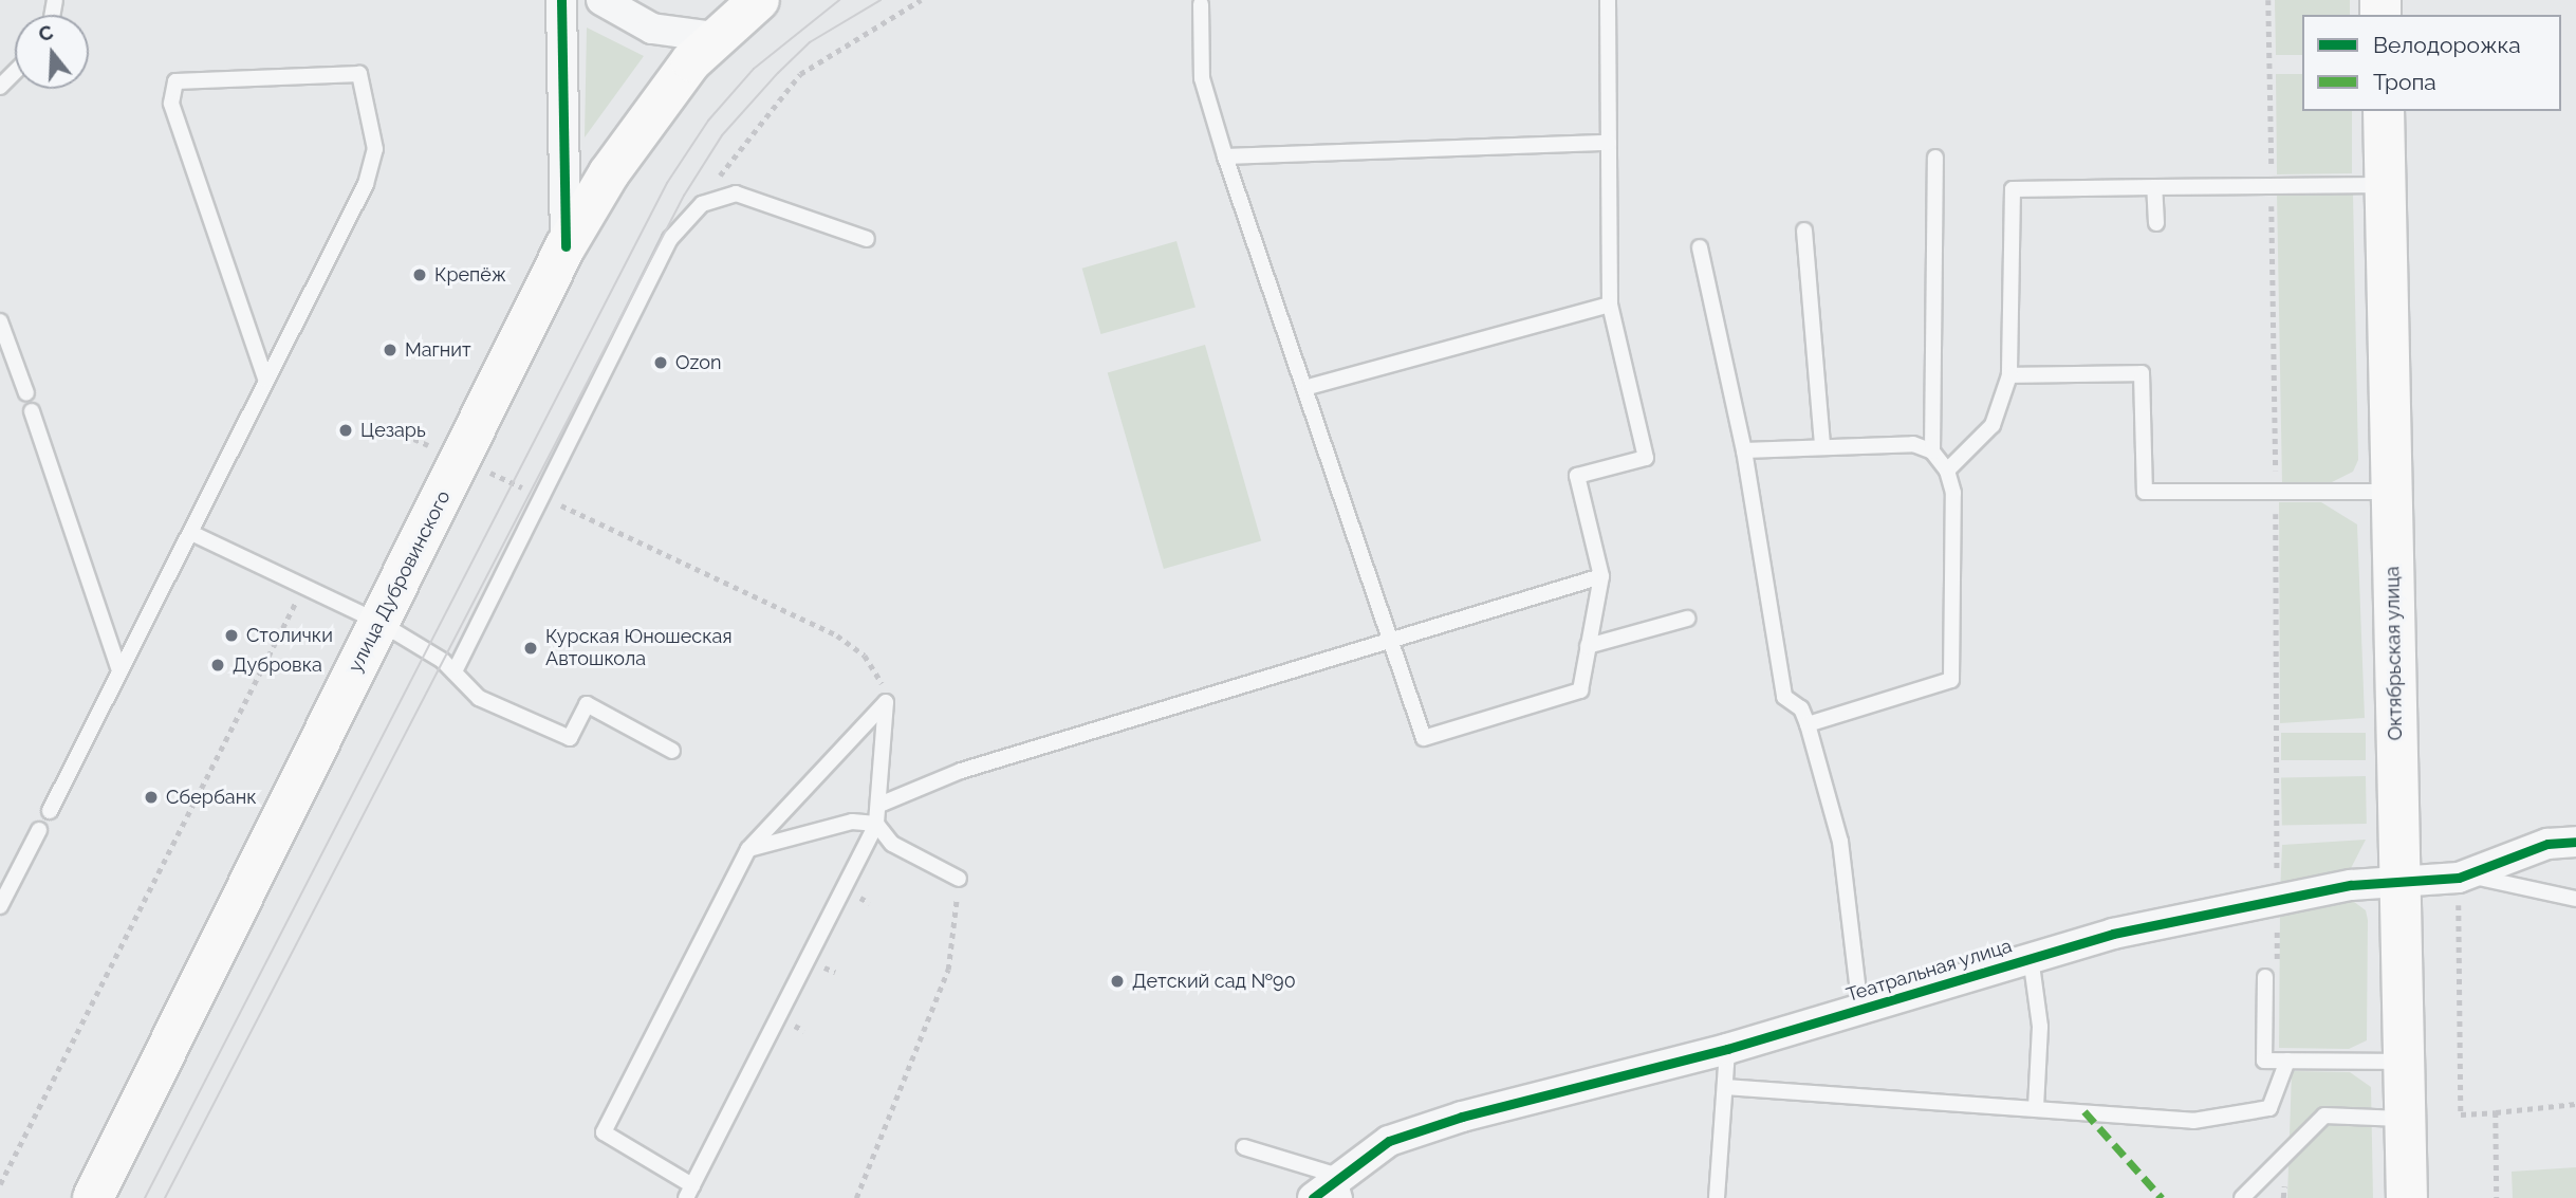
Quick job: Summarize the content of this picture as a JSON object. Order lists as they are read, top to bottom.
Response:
{
  "streets": {
    "main road": ["улица Дубровинского", "Октябрьская улица"],
    "street": ["Театральная улица"]
  },
  "crossings": [
    ["Октябрьская улица", "Театральная улица"]
  ],
  "places": [
    "Крепёж",
    "Магнит",
    "Ozon",
    "Цезарь",
    "Столички",
    "Курская Юношеская Автошкола",
    "Дубровка",
    "Сбербанк",
    "Детский сад №90"
  ],
  "legend": ["Велодорожка", "Тропа"],
  "north": "top"
}
